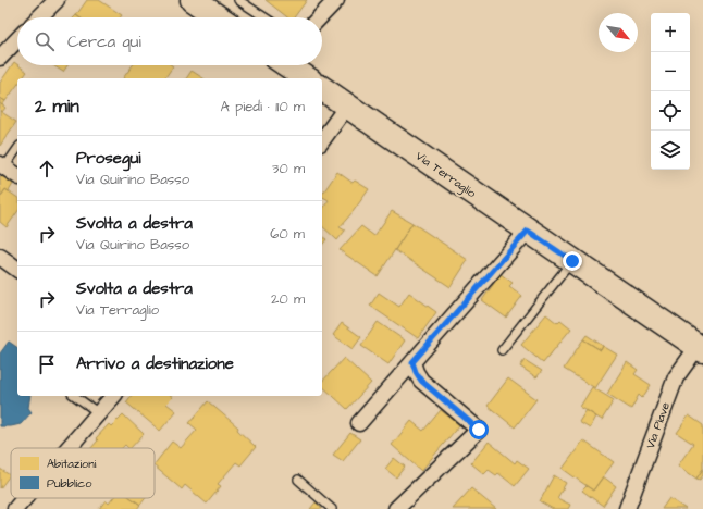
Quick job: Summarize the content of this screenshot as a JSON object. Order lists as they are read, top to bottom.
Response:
{
  "streets": {
    "main road": ["Via Terraglio"],
    "street": ["Via Piave"]
  },
  "crossings": [
    ["Via Terraglio", "Via Piave"]
  ],
  "legend": ["Abitazioni", "Pubblico"],
  "north": "bottom right",
  "page": {
    "map_buttons": ["+", "−"],
    "search": "Cerca qui",
    "heading": ["2 min", "A piedi · 110 m"],
    "list": [
      ["Prosegui", "Via Quirino Basso", "30 m"],
      ["Svolta a destra", "Via Quirino Basso", "60 m"],
      ["Svolta a destra", "Via Terraglio", "20 m"],
      "Arrivo a destinazione"
    ]
  }
}
